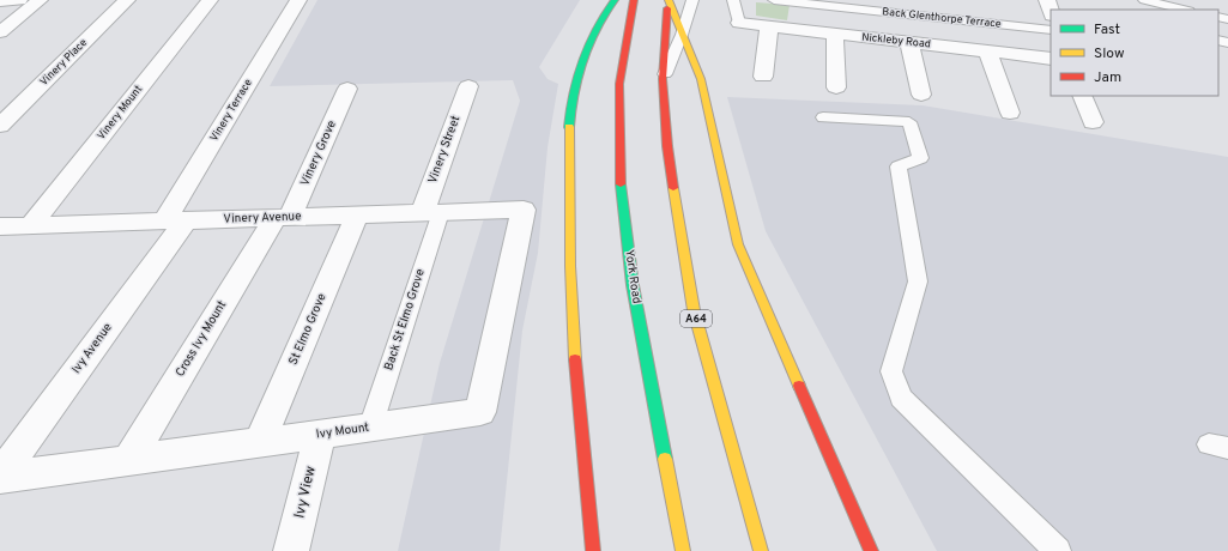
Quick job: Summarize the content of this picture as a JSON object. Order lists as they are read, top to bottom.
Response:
{
  "streets": {
    "highway": ["York Road", "A64"],
    "street": [
      "Nickleby Road",
      "Vinery Place",
      "Vinery Terrace",
      "Vinery Mount",
      "Vinery Street",
      "Vinery Grove",
      "Vinery Avenue",
      "St Elmo Grove",
      "Cross Ivy Mount",
      "Ivy Avenue",
      "Ivy Mount",
      "Ivy View"
    ],
    "lane": ["Back Glenthorpe Terrace", "Back St Elmo Grove"]
  },
  "crossings": [
    ["Vinery Terrace", "Vinery Avenue"],
    ["Vinery Terrace", "Ivy Avenue"],
    ["Vinery Mount", "Vinery Avenue"],
    ["Vinery Street", "Vinery Avenue"],
    ["Vinery Street", "Back St Elmo Grove"],
    ["Vinery Grove", "Vinery Avenue"],
    ["Vinery Grove", "Cross Ivy Mount"],
    ["Vinery Avenue", "Back St Elmo Grove"],
    ["Vinery Avenue", "St Elmo Grove"],
    ["Vinery Avenue", "Cross Ivy Mount"],
    ["Vinery Avenue", "Ivy Avenue"],
    ["Vinery Avenue", "Ivy Mount"],
    ["Back St Elmo Grove", "Ivy Mount"],
    ["St Elmo Grove", "Ivy Mount"],
    ["Cross Ivy Mount", "Ivy Mount"],
    ["Ivy Avenue", "Ivy Mount"],
    ["Ivy Mount", "Ivy View"]
  ],
  "legend": ["Fast", "Slow", "Jam"]
}
